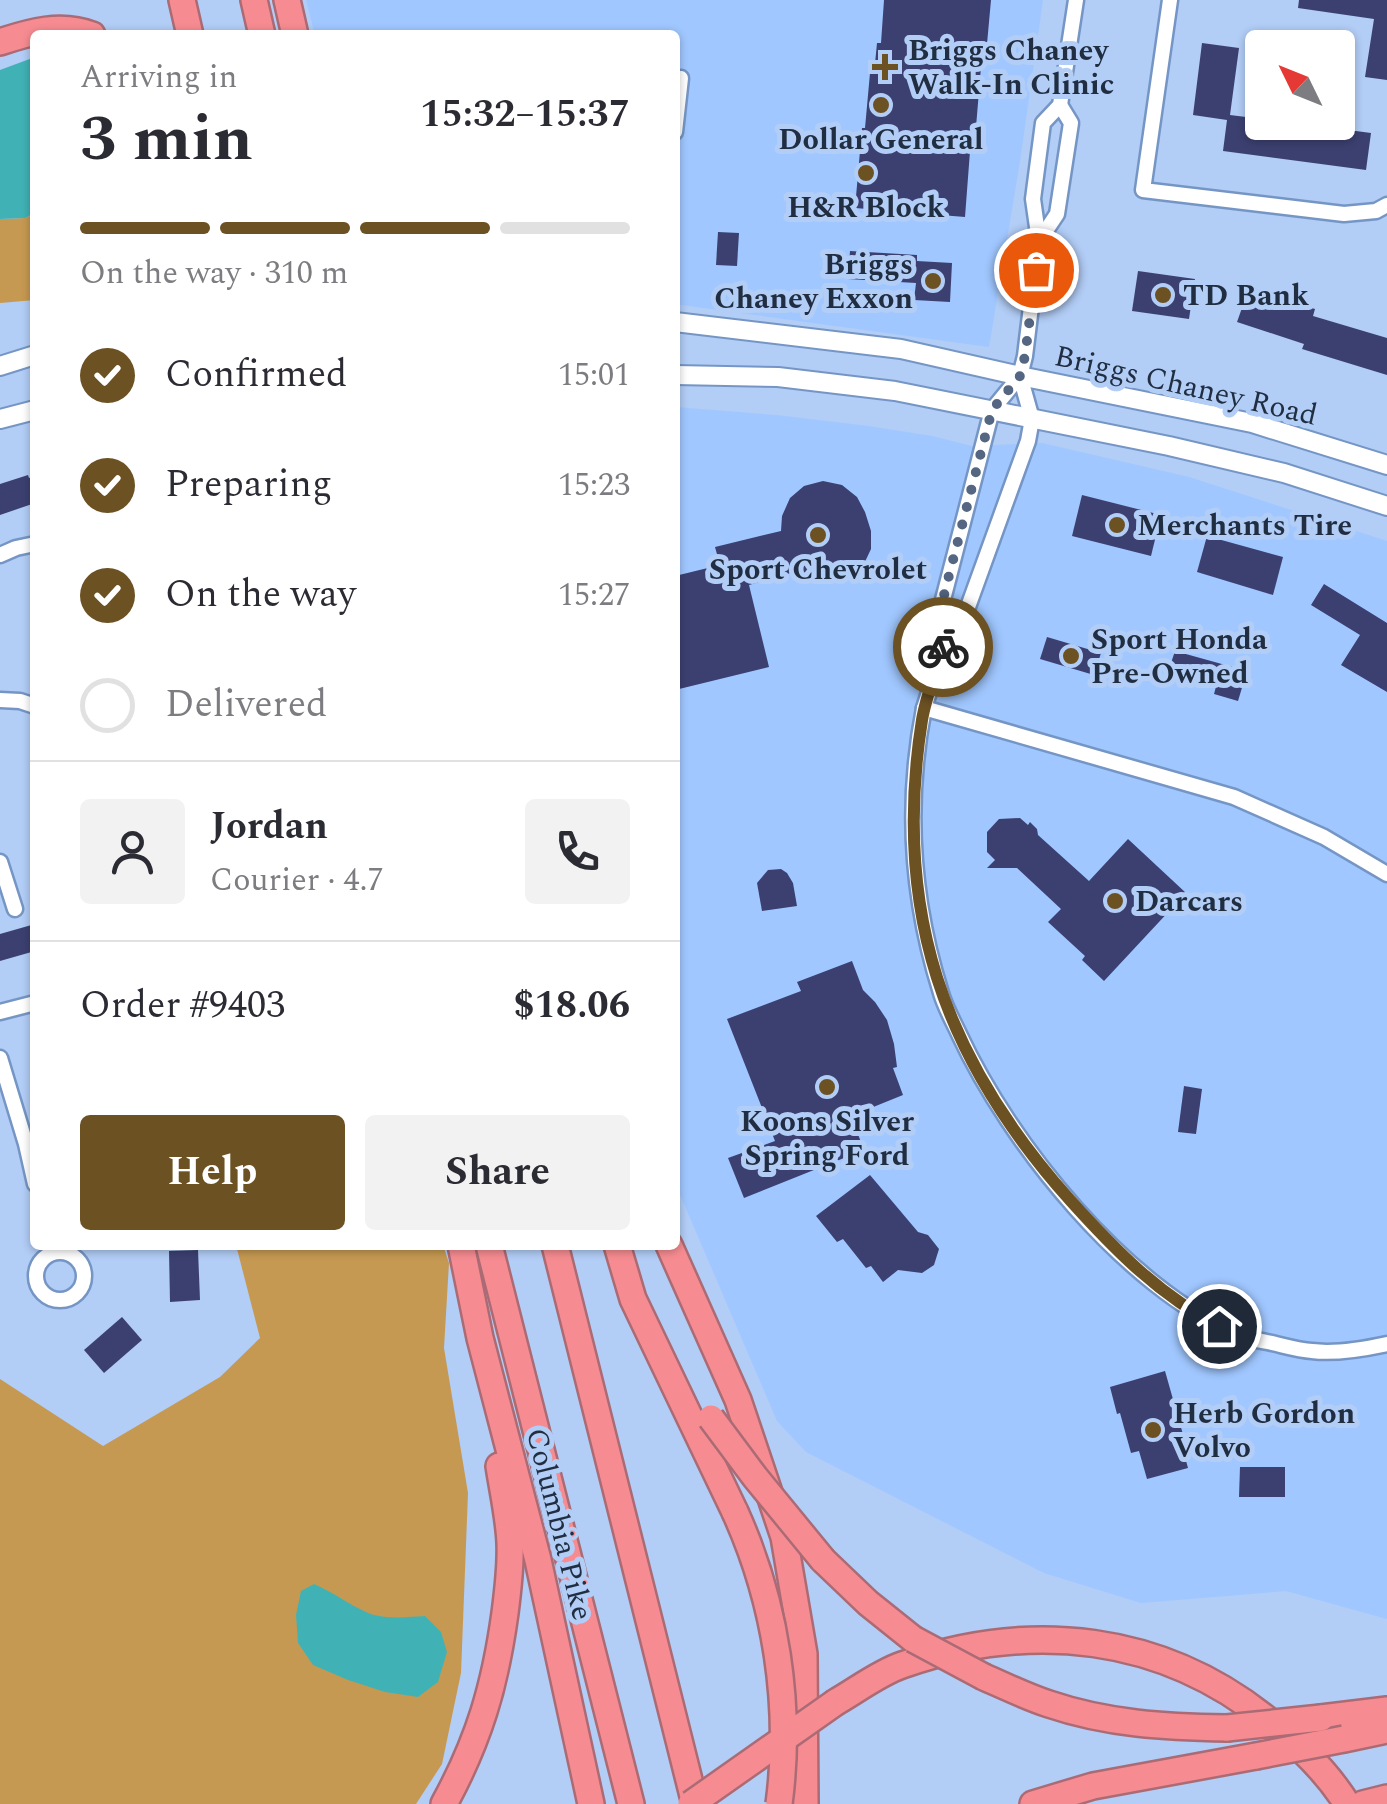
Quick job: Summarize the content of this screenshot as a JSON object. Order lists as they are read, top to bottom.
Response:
{
  "streets": {
    "highway": ["Columbia Pike"],
    "main road": ["Briggs Chaney Road"]
  },
  "places": {
    "health": ["Briggs Chaney Walk-In Clinic"],
    "other": [
      "Dollar General",
      "H&R Block",
      "Briggs Chaney Exxon",
      "TD Bank",
      "Merchants Tire",
      "Sport Chevrolet",
      "Sport Honda Pre-Owned",
      "Darcars",
      "Koons Silver Spring Ford",
      "Herb Gordon Volvo"
    ]
  },
  "north": "top left",
  "page": {
    "heading": ["3 min", "Arriving in", "15:32–15:37"],
    "panel": [
      "Jordan",
      "Courier · 4.7",
      "Order #9403",
      "$18.06"
    ],
    "bar": "On the way · 310 m",
    "list": [
      ["Confirmed", "15:01"],
      ["Preparing", "15:23"],
      ["On the way", "15:27"],
      "Delivered"
    ],
    "buttons": ["Help", "Share"]
  }
}
